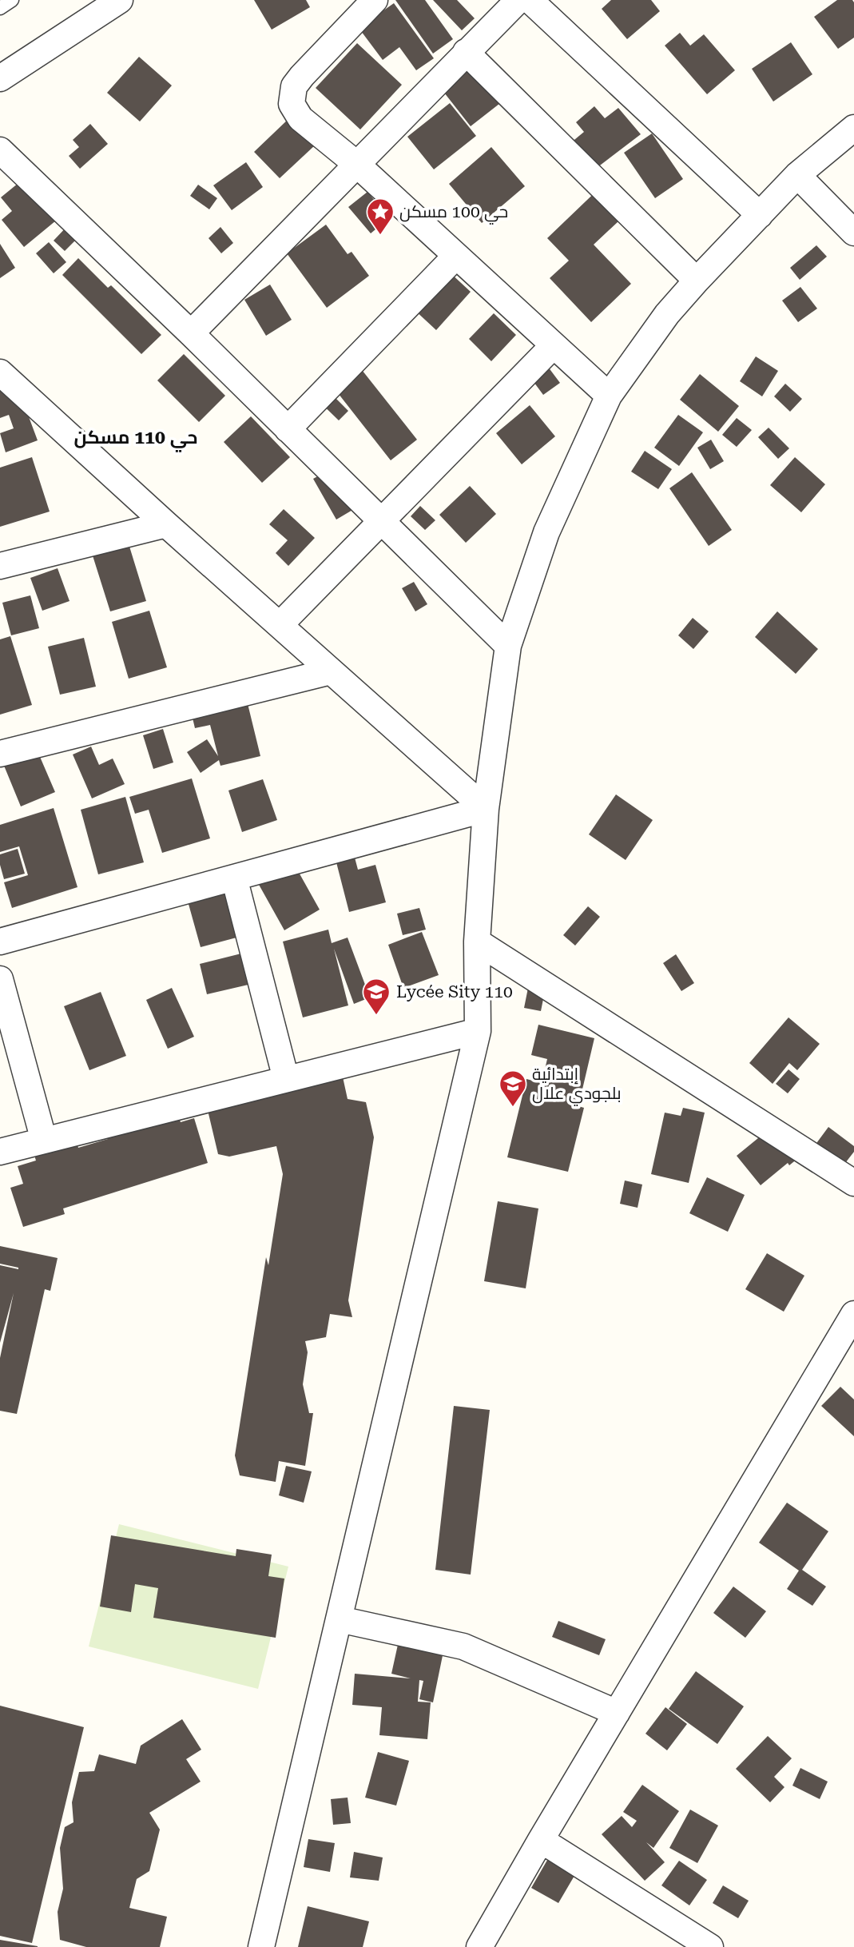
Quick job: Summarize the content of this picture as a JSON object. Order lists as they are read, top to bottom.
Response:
{
  "districts": ["حي 110 مسكن"],
  "places": {
    "place": ["حي 100 مسكن"],
    "school or university": ["Lycée Sity 110", "إبتدائية بلجودي علال"]
  }
}
